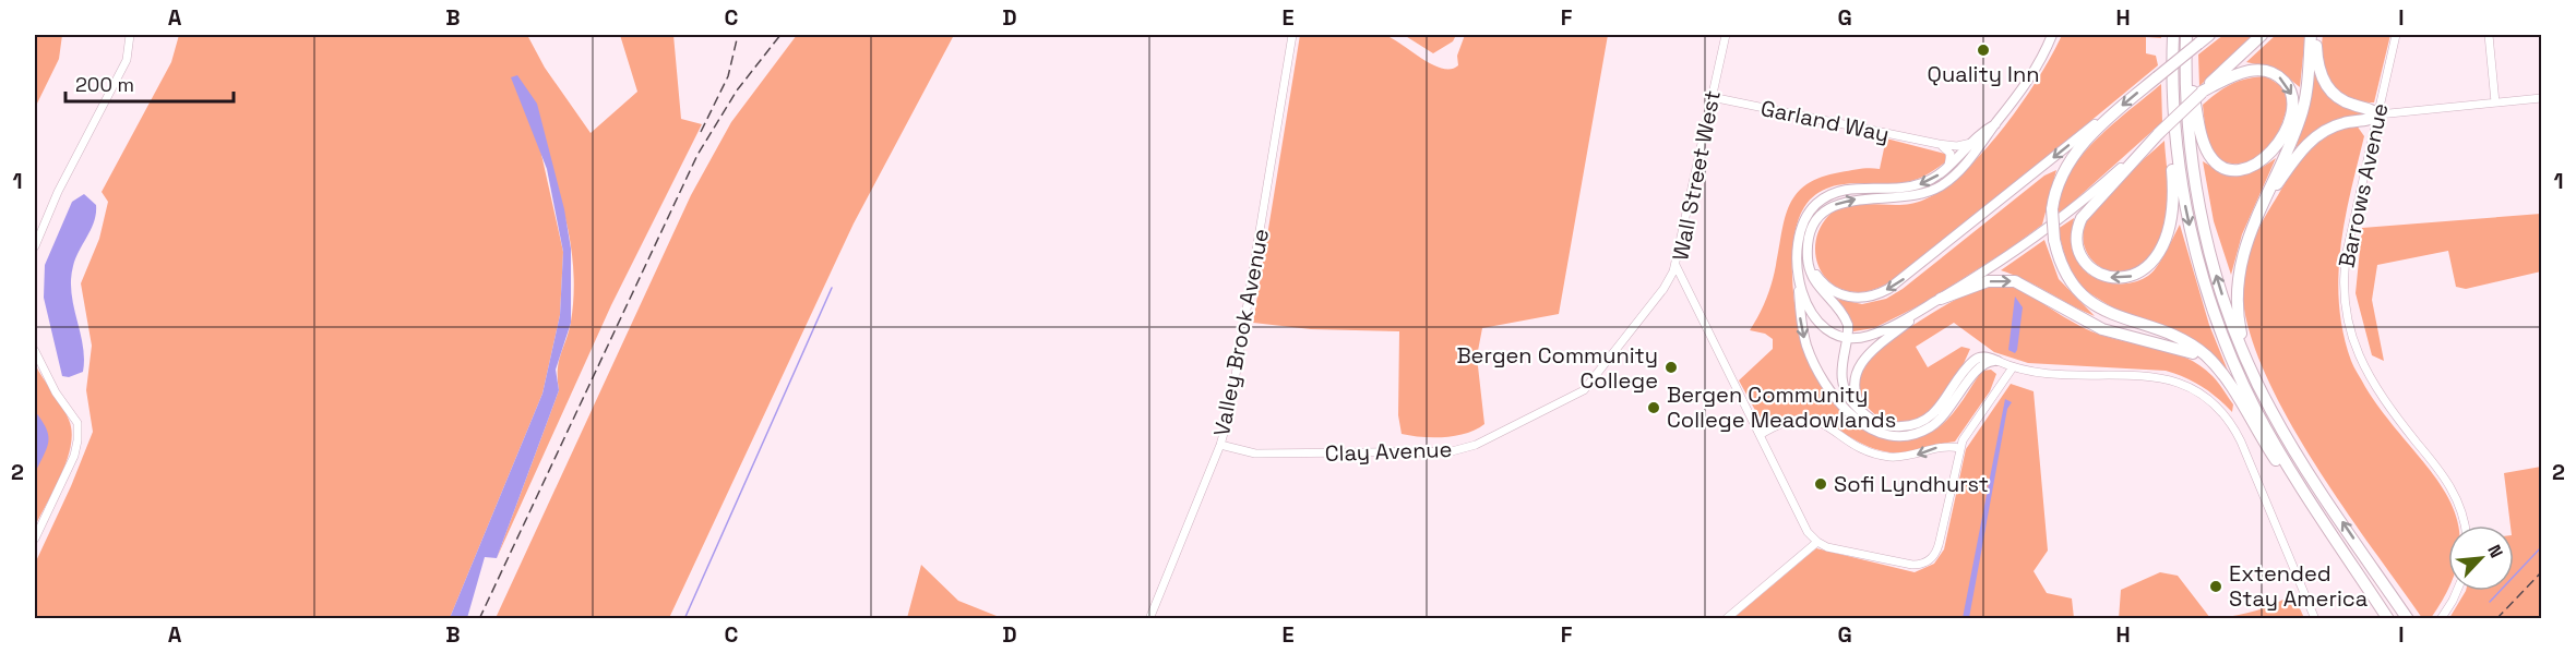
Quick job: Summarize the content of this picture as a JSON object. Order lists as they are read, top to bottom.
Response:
{
  "streets": {
    "street": [
      "Garland Way",
      "Wall Street West",
      "Barrows Avenue",
      "Valley Brook Avenue",
      "Clay Avenue"
    ]
  },
  "crossings": [
    ["Garland Way", "Wall Street West"],
    ["Wall Street West", "Clay Avenue"],
    ["Valley Brook Avenue", "Clay Avenue"]
  ],
  "places": [
    "Quality Inn",
    "Bergen Community College",
    "Bergen Community College Meadowlands",
    "Sofi Lyndhurst",
    "Extended Stay America"
  ],
  "scale_bar": "200 m",
  "north": "top right",
  "grid": {
    "columns": [
      "A",
      "B",
      "C",
      "D",
      "E",
      "F",
      "G",
      "H",
      "I"
    ],
    "rows": ["1", "2"]
  }
}
